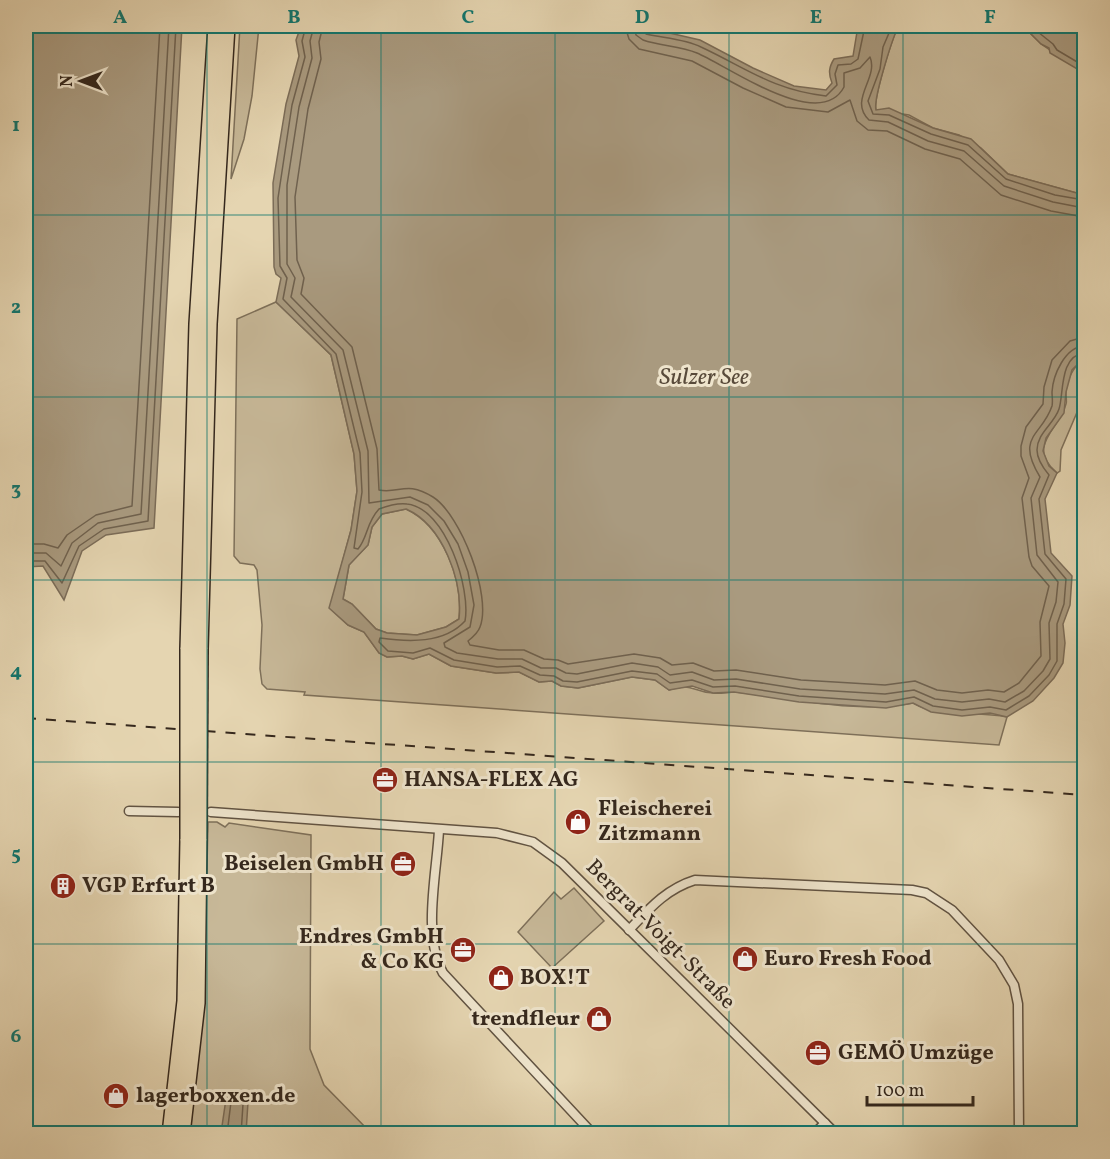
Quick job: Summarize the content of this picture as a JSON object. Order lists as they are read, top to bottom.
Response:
{
  "streets": {
    "street": ["Bergrat-Voigt-Straße"]
  },
  "water": ["Sulzer See"],
  "places": {
    "office": [
      "HANSA-FLEX AG",
      "Beiselen GmbH",
      "Endres GmbH & Co KG",
      "GEMÖ Umzüge"
    ],
    "shop": [
      "Fleischerei Zitzmann",
      "Euro Fresh Food",
      "BOX!T",
      "trendfleur",
      "lagerboxxen.de"
    ],
    "building": ["VGP Erfurt B"]
  },
  "scale_bar": "100 m",
  "north": "left",
  "grid": {
    "columns": [
      "A",
      "B",
      "C",
      "D",
      "E",
      "F"
    ],
    "rows": [
      "1",
      "2",
      "3",
      "4",
      "5",
      "6"
    ]
  }
}
